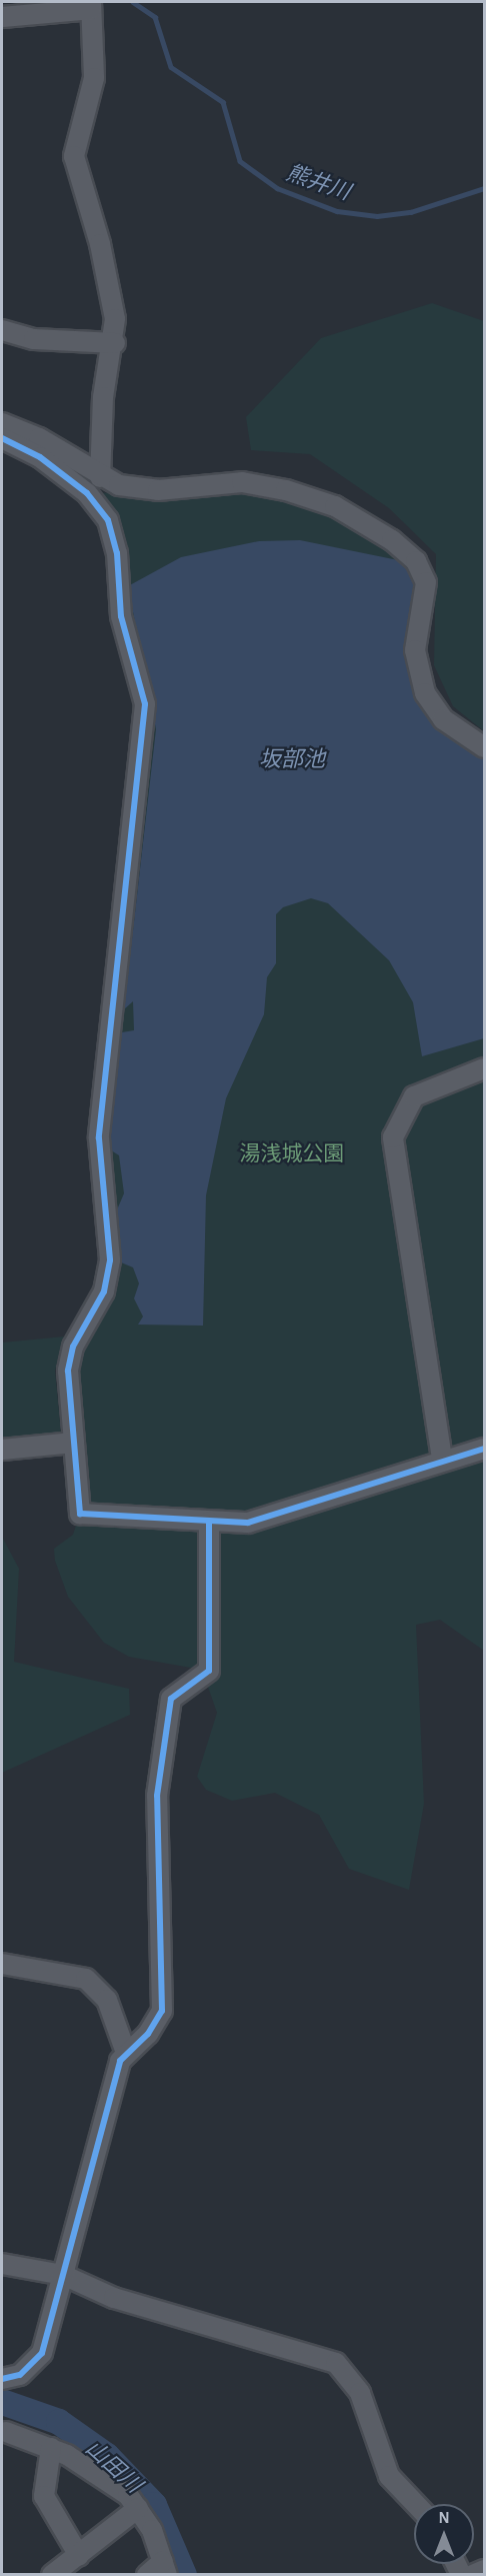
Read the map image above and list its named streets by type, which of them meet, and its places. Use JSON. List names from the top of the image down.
{
  "water": ["熊井川", "坂部池", "山田川"],
  "parks": ["湯浅城公園"],
  "north": "top"
}
